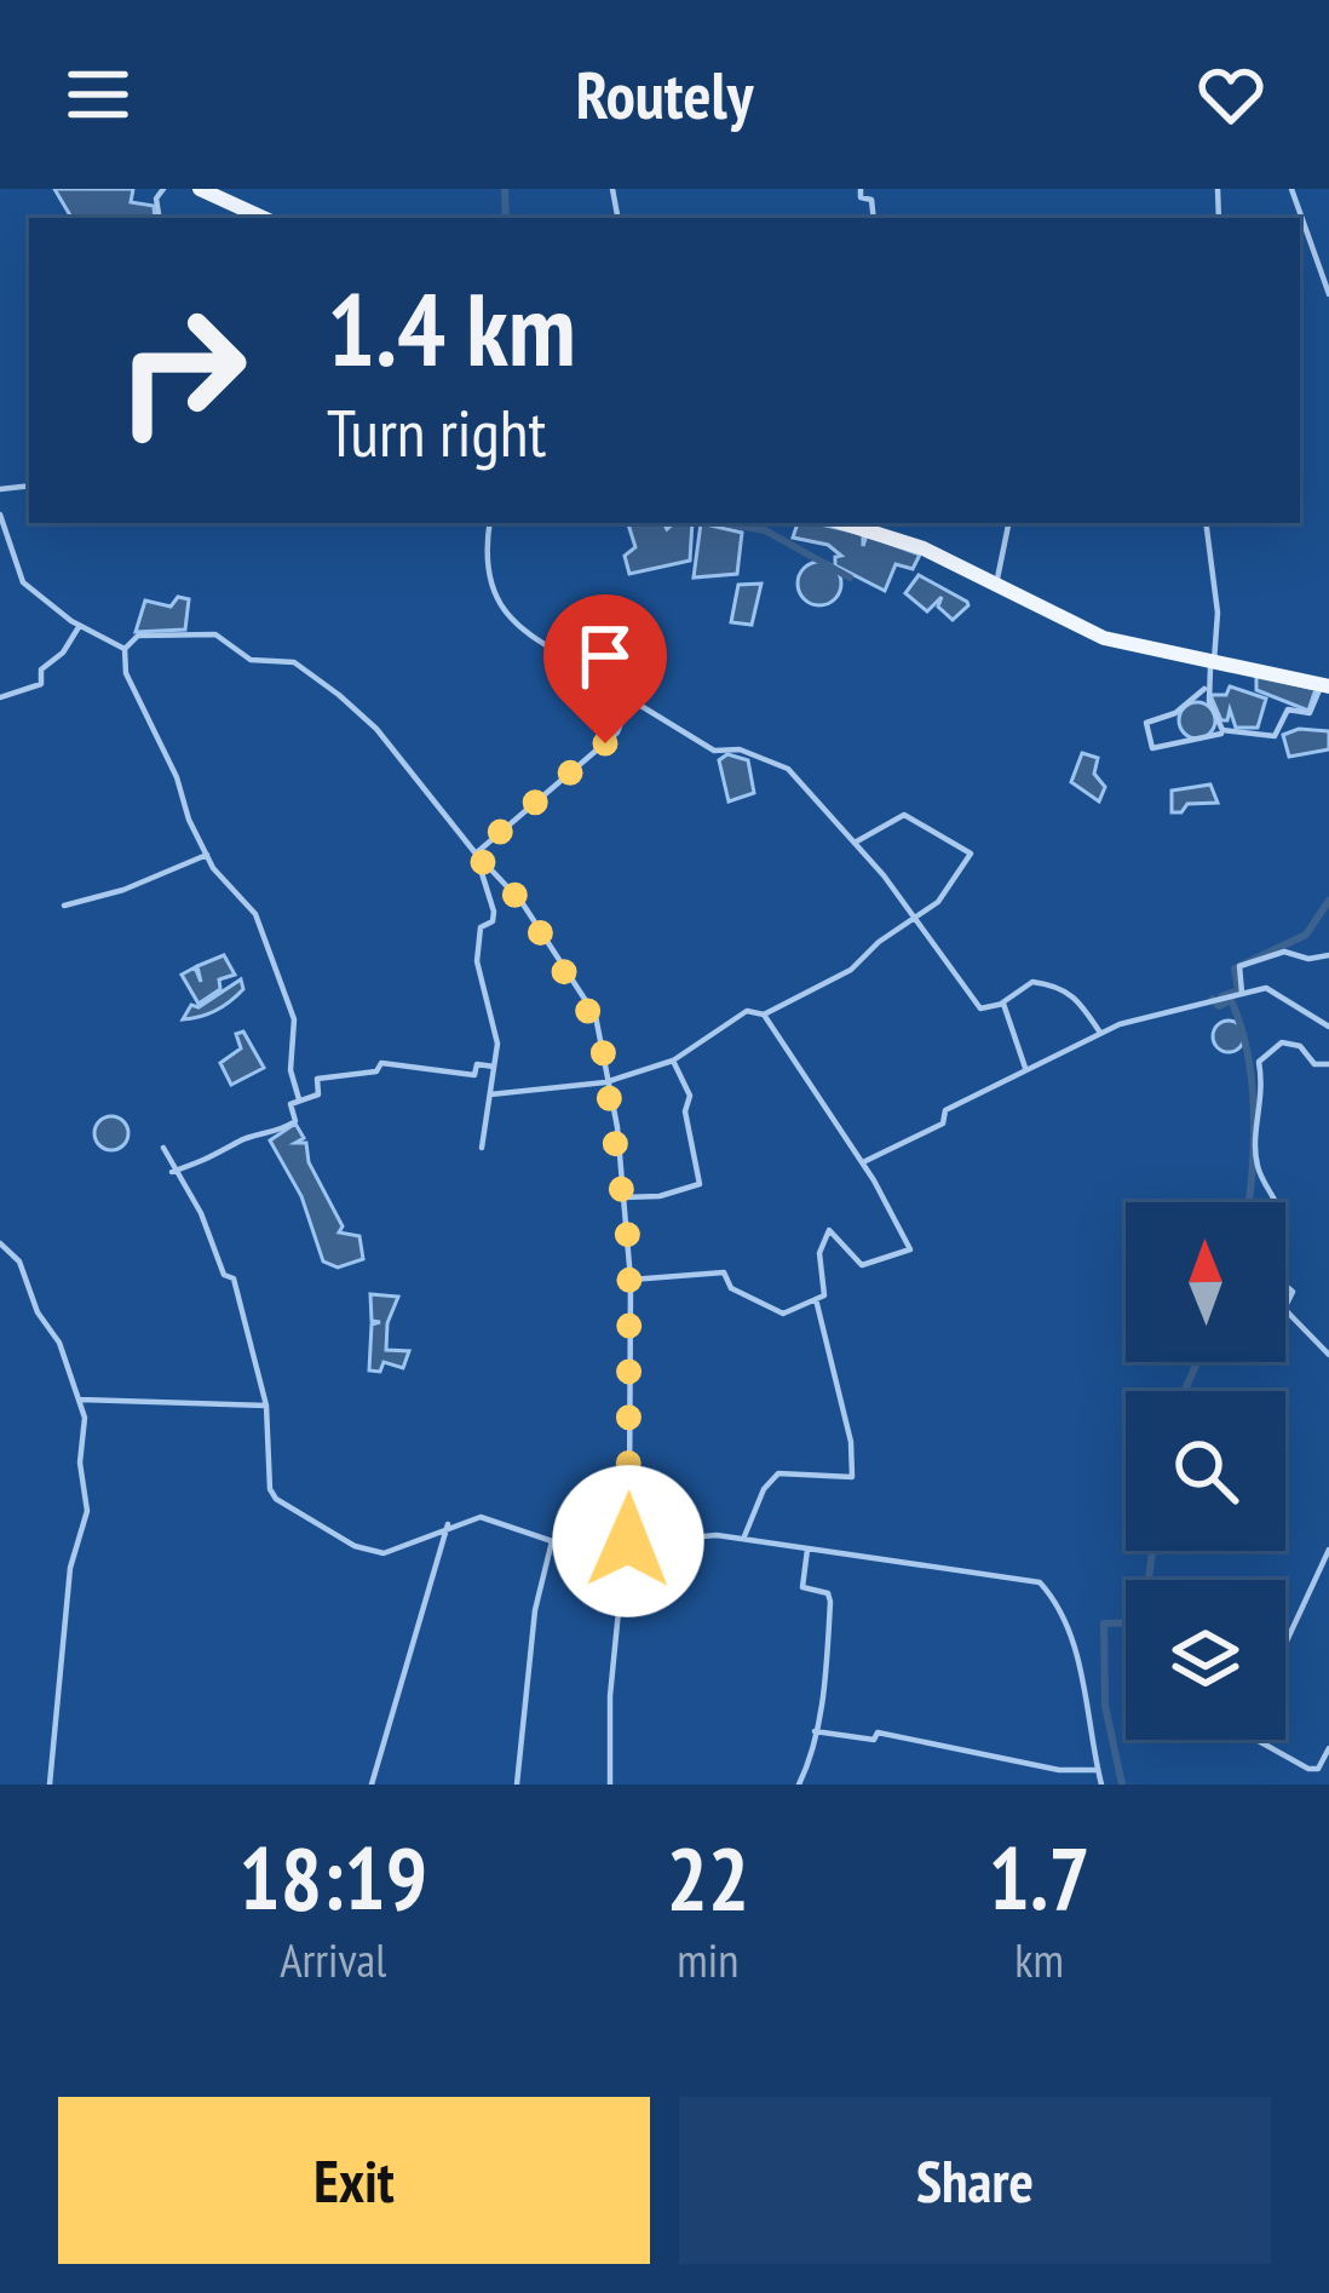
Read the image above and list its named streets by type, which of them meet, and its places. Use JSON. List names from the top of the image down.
{
  "north": "top",
  "page": {
    "header": "Routely",
    "turn": ["1.4 km", "Turn right"],
    "eta": [
      "18:19",
      "Arrival",
      "22",
      "min",
      "1.7",
      "km"
    ],
    "buttons": ["Exit", "Share"]
  }
}
